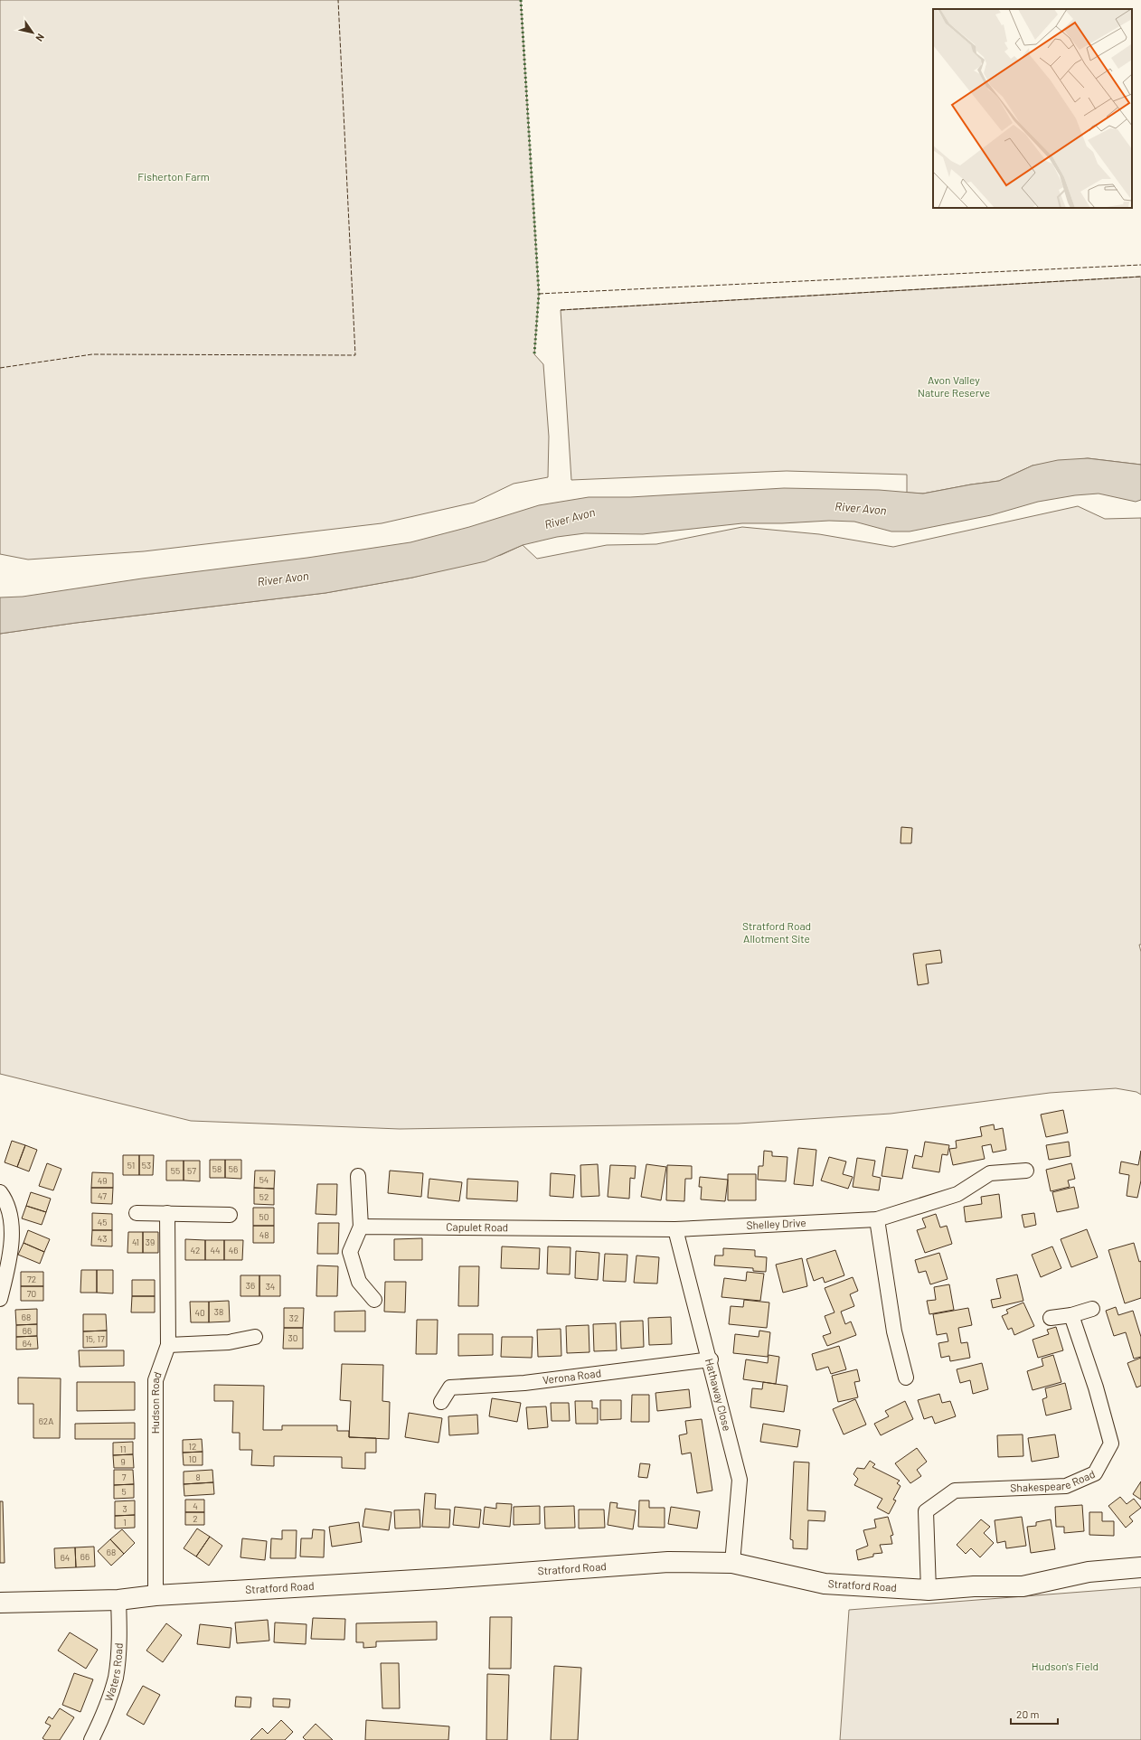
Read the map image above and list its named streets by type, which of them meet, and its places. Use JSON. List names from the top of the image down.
{
  "streets": {
    "street": [
      "Shelley Drive",
      "Capulet Road",
      "Verona Road",
      "Hathaway Close",
      "Hudson Road",
      "Shakespeare Road",
      "Stratford Road",
      "Waters Road"
    ]
  },
  "crossings": [
    ["Shelley Drive", "Capulet Road"],
    ["Shelley Drive", "Hathaway Close"],
    ["Capulet Road", "Hathaway Close"],
    ["Verona Road", "Hathaway Close"],
    ["Hathaway Close", "Stratford Road"],
    ["Hudson Road", "Stratford Road"],
    ["Shakespeare Road", "Stratford Road"],
    ["Stratford Road", "Waters Road"]
  ],
  "water": ["River Avon"],
  "parks": [
    "Fisherton Farm",
    "Avon Valley Nature Reserve",
    "Stratford Road Allotment Site",
    "Hudson's Field"
  ],
  "house_numbers": [
    "51",
    "53",
    "58",
    "56",
    "55",
    "57",
    "54",
    "49",
    "47",
    "52",
    "50",
    "45",
    "48",
    "43",
    "41",
    "39",
    "42",
    "44",
    "46",
    "72",
    "36",
    "34",
    "70",
    "38",
    "40",
    "68",
    "32",
    "66",
    "30",
    "15, 17",
    "64",
    "62A",
    "12",
    "11",
    "10",
    "9",
    "7",
    "8",
    "5",
    "4",
    "3",
    "2",
    "1",
    "68",
    "66",
    "64"
  ],
  "scale_bar": "20 m",
  "north": "bottom right"
}
